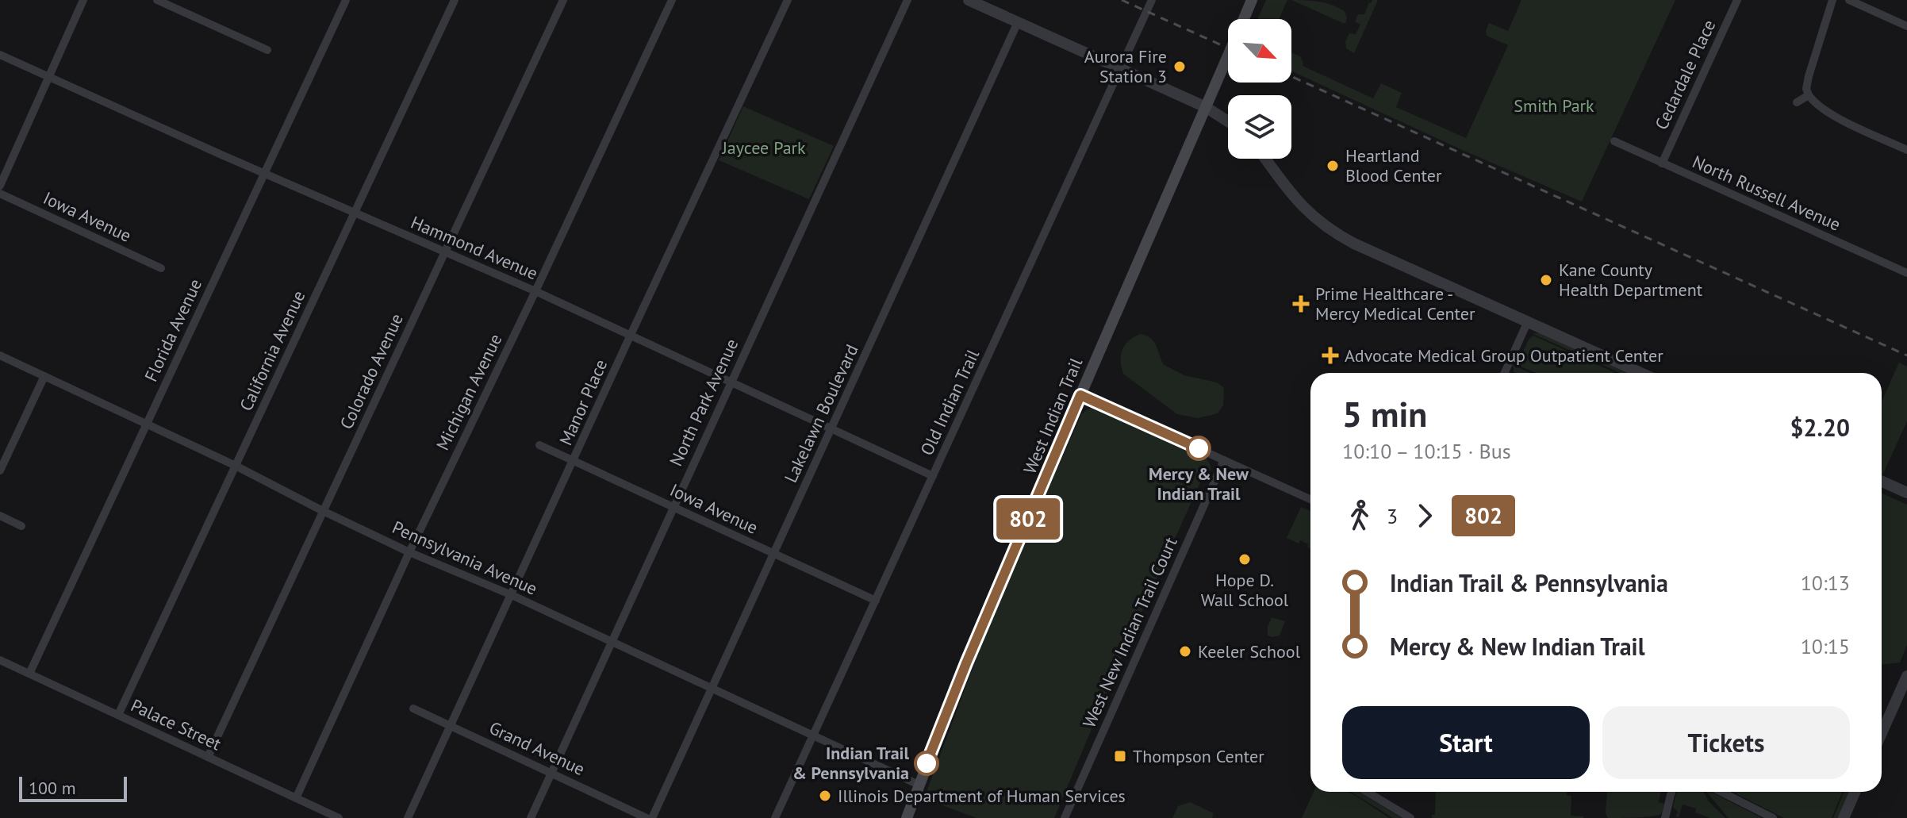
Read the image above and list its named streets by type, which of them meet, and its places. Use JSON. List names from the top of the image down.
{
  "streets": {
    "main road": ["West Indian Trail"],
    "street": [
      "Cedardale Place",
      "North Russell Avenue",
      "Iowa Avenue",
      "Hammond Avenue",
      "Florida Avenue",
      "California Avenue",
      "Colorado Avenue",
      "Michigan Avenue",
      "Manor Place",
      "North Park Avenue",
      "Old Indian Trail",
      "Lakelawn Boulevard",
      "Pennsylvania Avenue",
      "West New Indian Trail Court",
      "Palace Street",
      "Grand Avenue"
    ]
  },
  "crossings": [
    ["Cedardale Place", "North Russell Avenue"],
    ["Iowa Avenue", "Manor Place"],
    ["Iowa Avenue", "North Park Avenue"],
    ["Iowa Avenue", "Old Indian Trail"],
    ["Iowa Avenue", "Lakelawn Boulevard"],
    ["Hammond Avenue", "Florida Avenue"],
    ["Hammond Avenue", "California Avenue"],
    ["Hammond Avenue", "Colorado Avenue"],
    ["Hammond Avenue", "Michigan Avenue"],
    ["Hammond Avenue", "Manor Place"],
    ["Hammond Avenue", "North Park Avenue"],
    ["Hammond Avenue", "Old Indian Trail"],
    ["Hammond Avenue", "Lakelawn Boulevard"],
    ["Florida Avenue", "Pennsylvania Avenue"],
    ["Florida Avenue", "Palace Street"],
    ["California Avenue", "Pennsylvania Avenue"],
    ["California Avenue", "Palace Street"],
    ["Colorado Avenue", "Pennsylvania Avenue"],
    ["Colorado Avenue", "Palace Street"],
    ["Michigan Avenue", "Pennsylvania Avenue"],
    ["Michigan Avenue", "Palace Street"],
    ["Manor Place", "Pennsylvania Avenue"],
    ["Manor Place", "Grand Avenue"],
    ["North Park Avenue", "Pennsylvania Avenue"],
    ["North Park Avenue", "Grand Avenue"],
    ["Old Indian Trail", "Pennsylvania Avenue"],
    ["Lakelawn Boulevard", "Pennsylvania Avenue"],
    ["West Indian Trail", "Pennsylvania Avenue"]
  ],
  "parks": ["Smith Park", "Jaycee Park"],
  "places": {
    "other": [
      "Aurora Fire Station 3",
      "Heartland Blood Center",
      "Kane County Health Department",
      "Mercy & New Indian Trail",
      "Hope D. Wall School",
      "Keeler School",
      "Indian Trail & Pennsylvania",
      "Illinois Department of Human Services"
    ],
    "health": ["Prime Healthcare - Mercy Medical Center", "Advocate Medical Group Outpatient Center"],
    "transit": ["Thompson Center"]
  },
  "lines": ["bus line 802"],
  "scale_bar": "100 m",
  "north": "bottom right",
  "page": {
    "on_map": "802",
    "heading": ["5 min", "10:10 – 10:15 · Bus", "$2.20"],
    "legs": ["3", "802"],
    "list": [
      {
        "name": "Indian Trail & Pennsylvania",
        "value": "10:13"
      },
      {
        "name": "Mercy & New Indian Trail",
        "value": "10:15"
      }
    ],
    "buttons": ["Start", "Tickets"],
    "scale": "100 m"
  }
}
